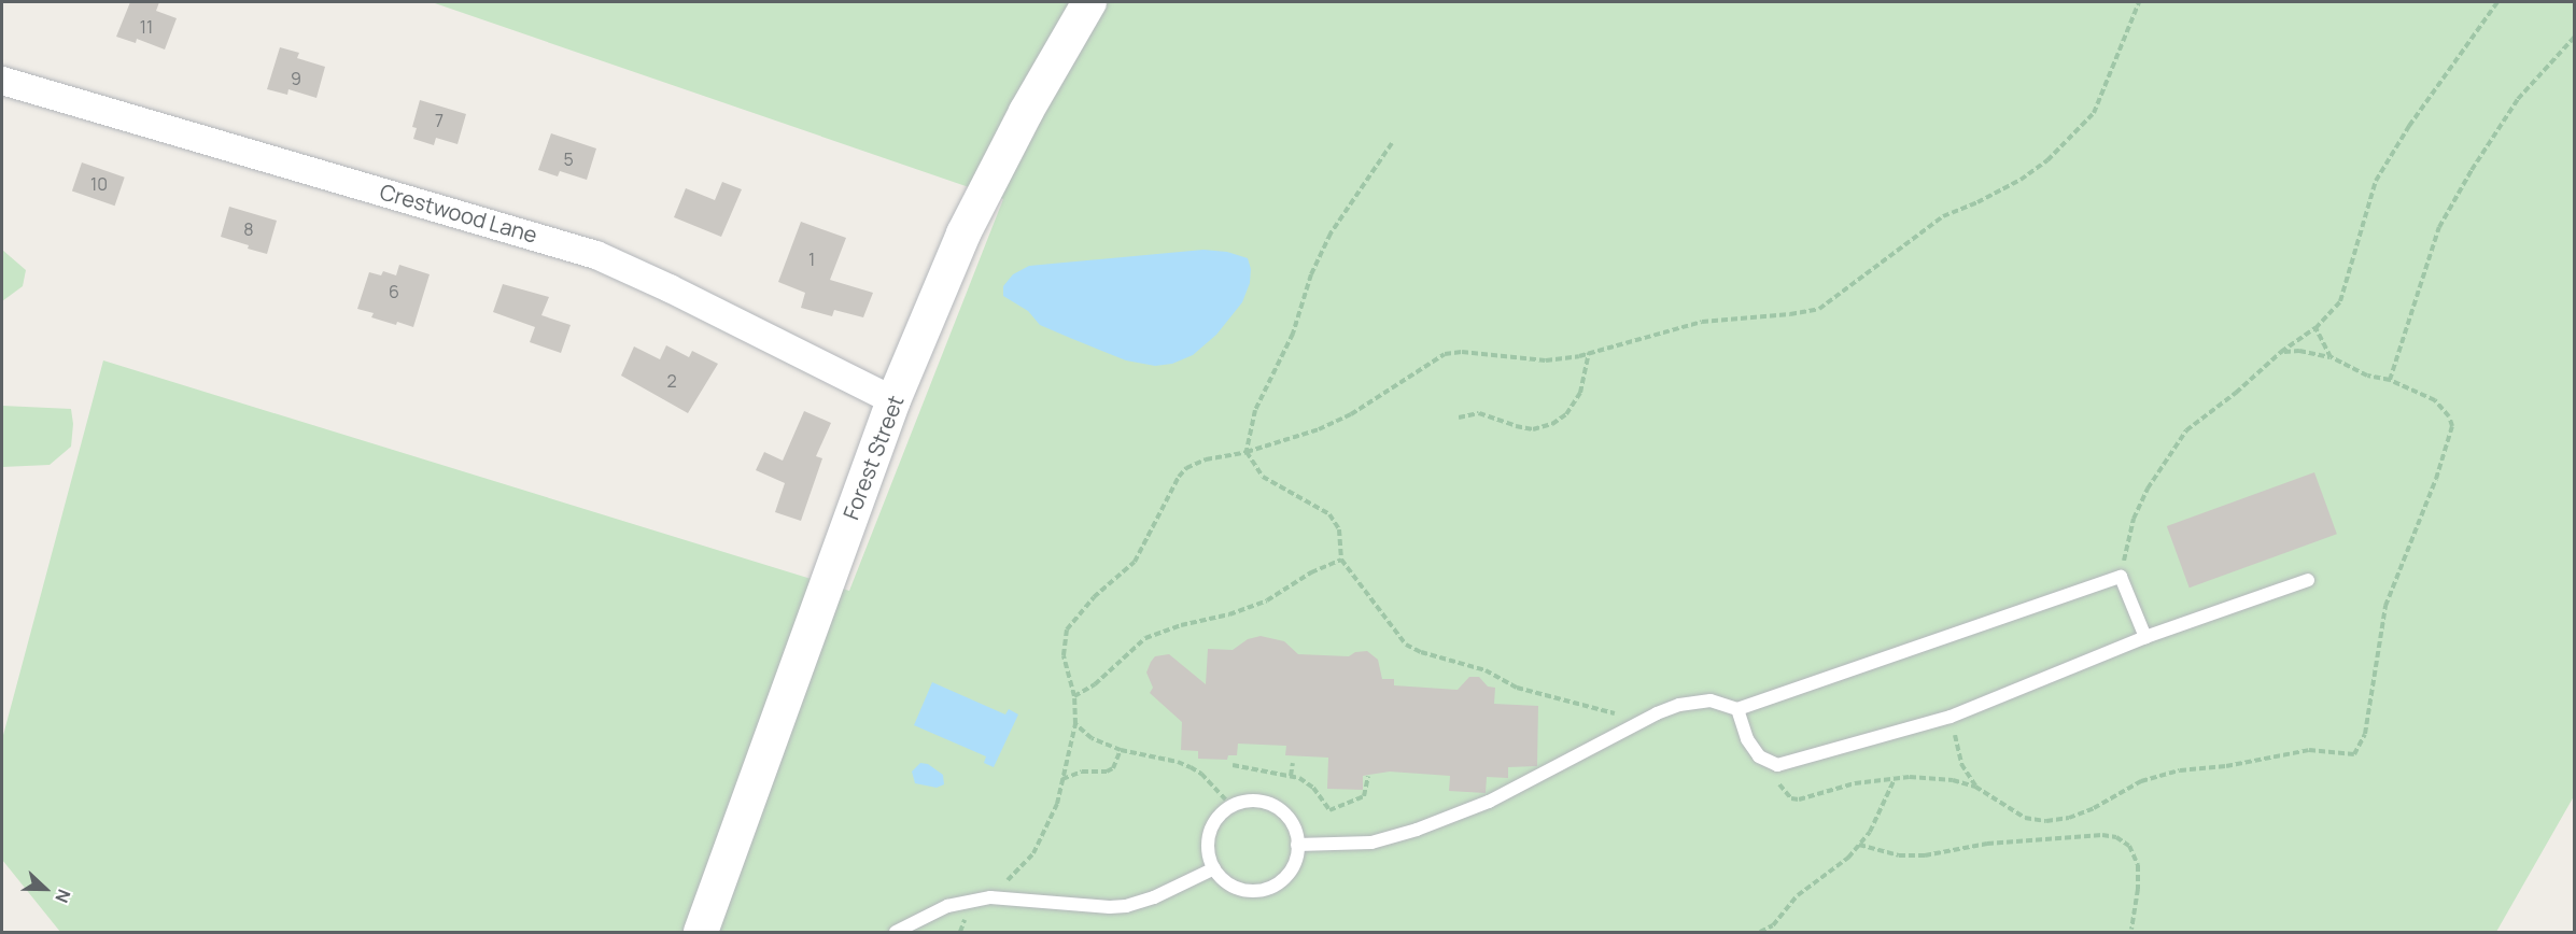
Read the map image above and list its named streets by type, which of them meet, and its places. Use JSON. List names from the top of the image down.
{
  "streets": {
    "street": ["Crestwood Lane", "Forest Street"]
  },
  "crossings": [
    ["Crestwood Lane", "Forest Street"]
  ],
  "house_numbers": [
    "11",
    "9",
    "7",
    "5",
    "10",
    "8",
    "1",
    "6",
    "2"
  ],
  "north": "right"
}
